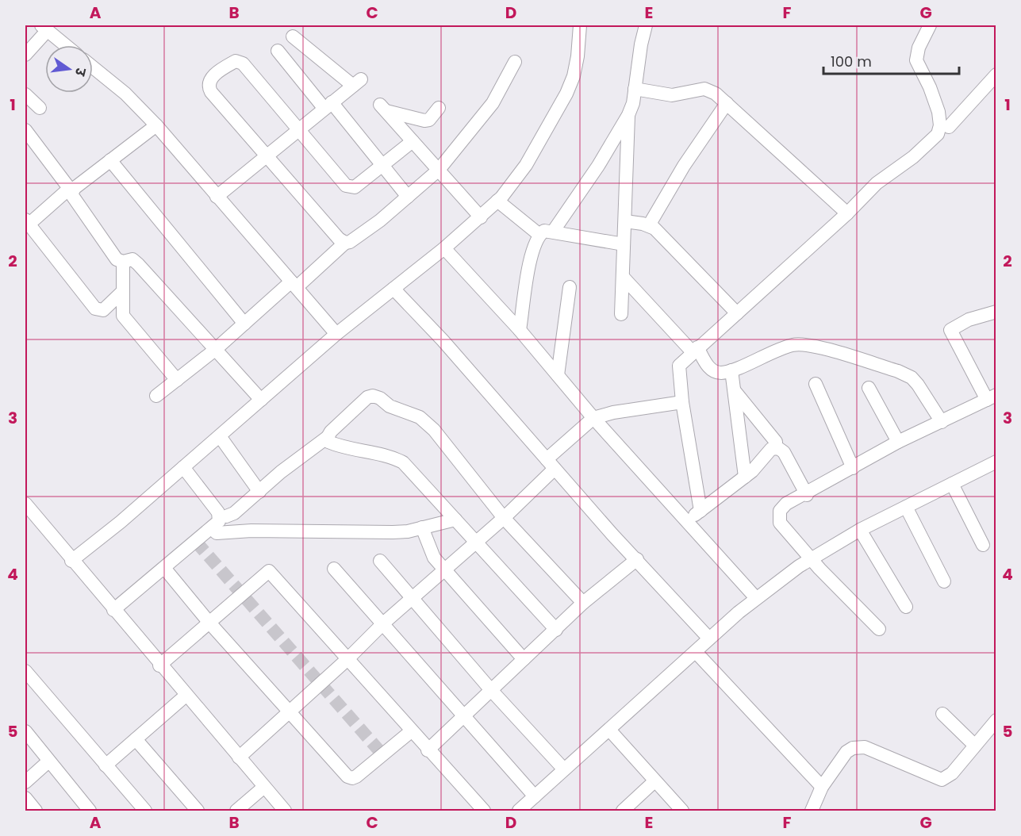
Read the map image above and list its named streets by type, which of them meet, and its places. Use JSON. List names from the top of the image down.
{
  "scale_bar": "100 m",
  "north": "right",
  "grid": {
    "columns": [
      "A",
      "B",
      "C",
      "D",
      "E",
      "F",
      "G"
    ],
    "rows": [
      "1",
      "2",
      "3",
      "4",
      "5"
    ]
  }
}
